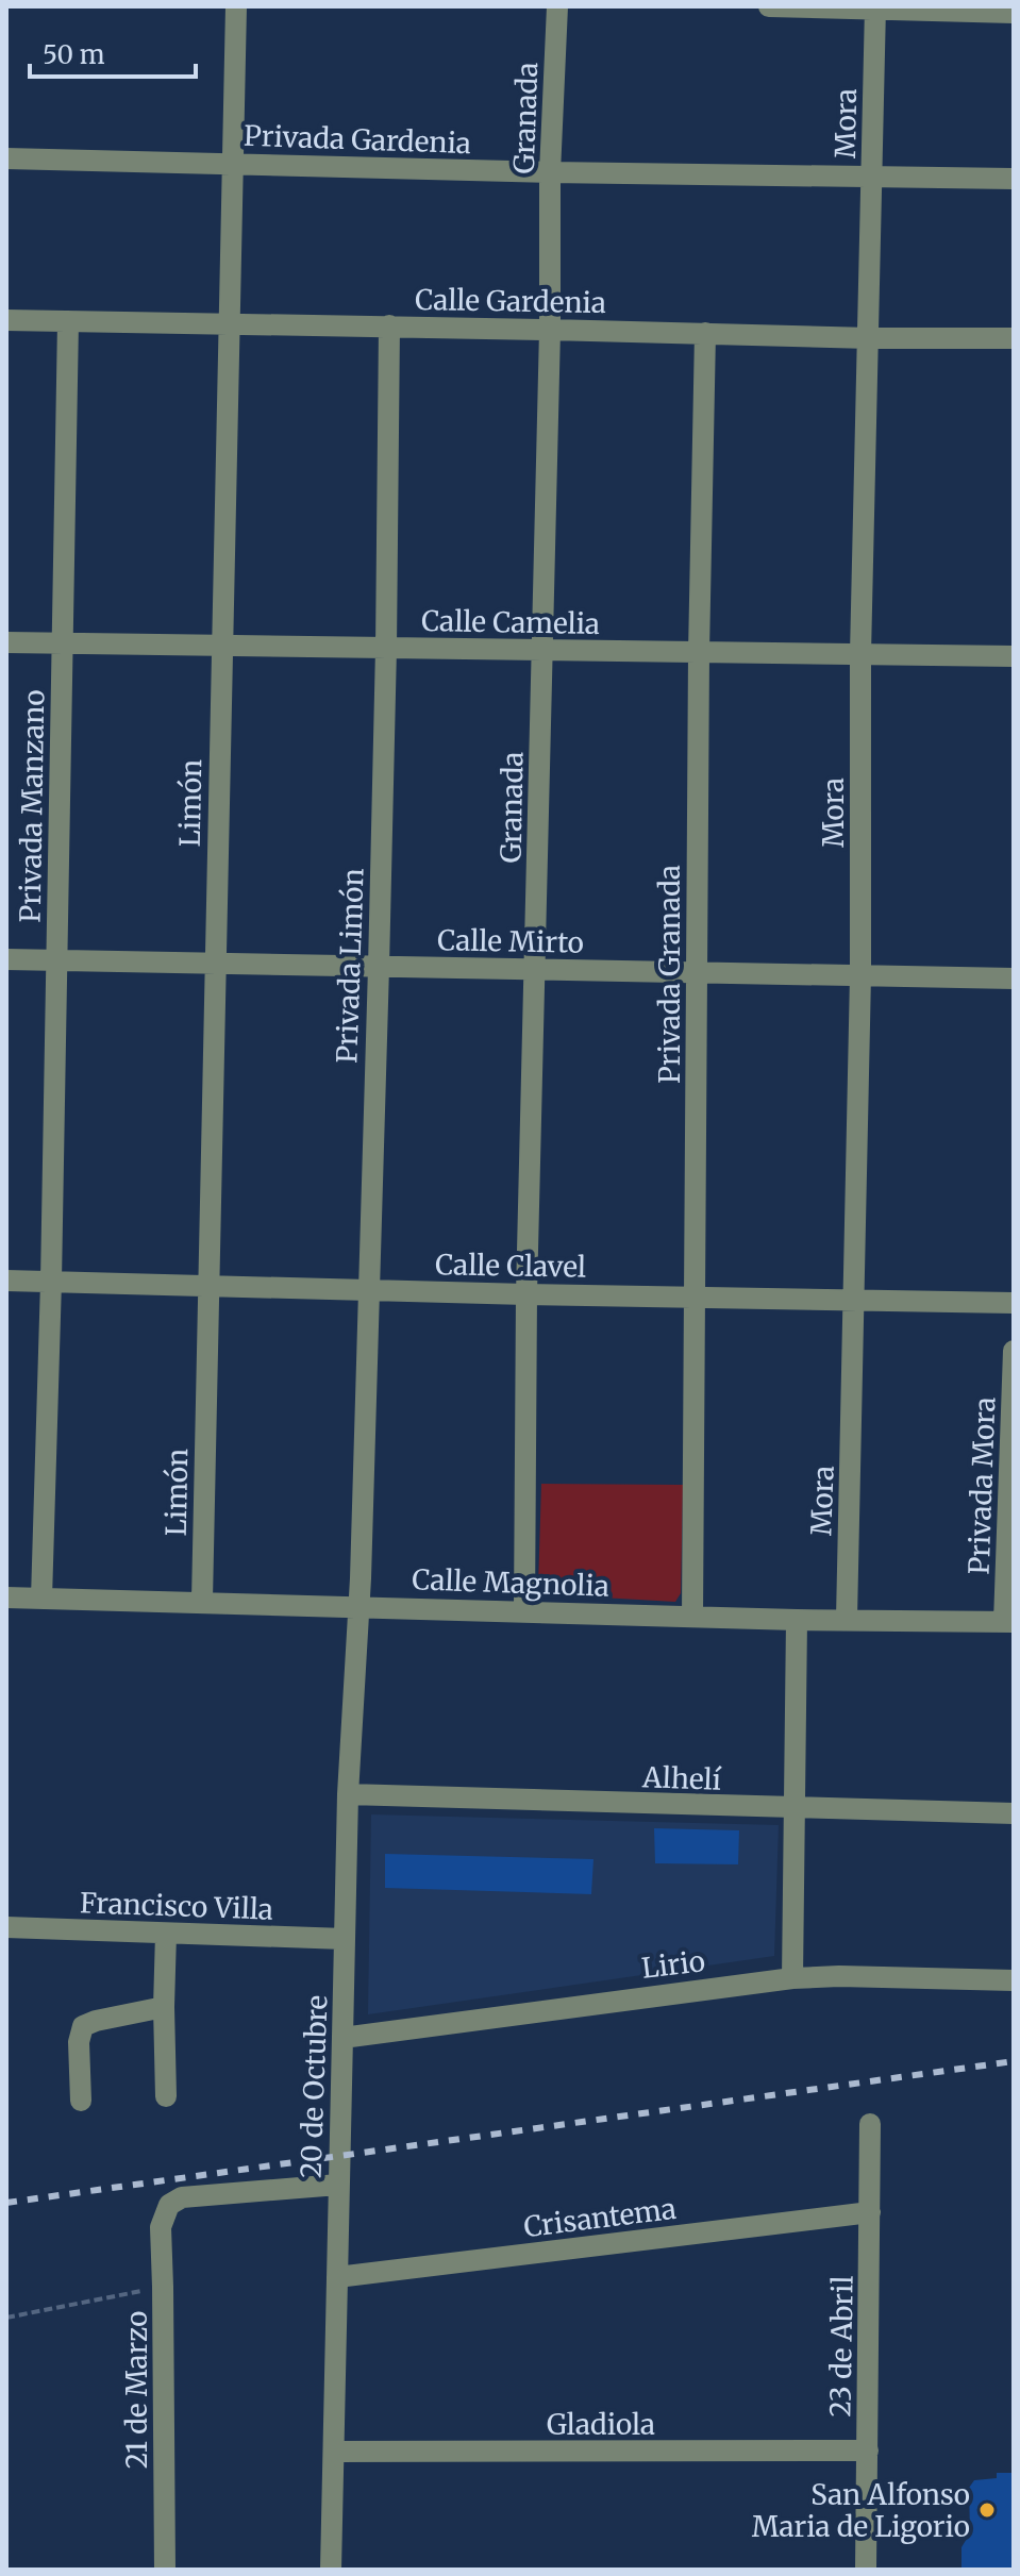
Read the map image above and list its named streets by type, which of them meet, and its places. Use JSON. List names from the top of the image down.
{
  "streets": {
    "street": [
      "Granada",
      "Mora",
      "Privada Gardenia",
      "Calle Gardenia",
      "Calle Camelia",
      "Limón",
      "Privada Manzano",
      "Calle Mirto",
      "Privada Limón",
      "Privada Granada",
      "Calle Clavel",
      "Privada Mora",
      "Calle Magnolia",
      "Alhelí",
      "Francisco Villa",
      "Lirio",
      "20 de Octubre",
      "Crisantema",
      "23 de Abril",
      "21 de Marzo",
      "Gladiola"
    ]
  },
  "crossings": [
    ["Granada", "Privada Gardenia"],
    ["Granada", "Calle Gardenia"],
    ["Granada", "Calle Camelia"],
    ["Granada", "Calle Mirto"],
    ["Granada", "Calle Clavel"],
    ["Granada", "Calle Magnolia"],
    ["Mora", "Privada Gardenia"],
    ["Mora", "Calle Gardenia"],
    ["Mora", "Calle Camelia"],
    ["Mora", "Calle Mirto"],
    ["Mora", "Calle Clavel"],
    ["Mora", "Calle Magnolia"],
    ["Privada Gardenia", "Limón"],
    ["Calle Gardenia", "Limón"],
    ["Calle Gardenia", "Privada Manzano"],
    ["Calle Gardenia", "Privada Limón"],
    ["Calle Gardenia", "Privada Granada"],
    ["Calle Camelia", "Limón"],
    ["Calle Camelia", "Privada Manzano"],
    ["Calle Camelia", "Privada Limón"],
    ["Calle Camelia", "Privada Granada"],
    ["Limón", "Calle Mirto"],
    ["Limón", "Calle Clavel"],
    ["Limón", "Calle Magnolia"],
    ["Privada Manzano", "Calle Mirto"],
    ["Privada Manzano", "Calle Clavel"],
    ["Privada Manzano", "Calle Magnolia"],
    ["Calle Mirto", "Privada Limón"],
    ["Calle Mirto", "Privada Granada"],
    ["Privada Limón", "Calle Clavel"],
    ["Privada Limón", "Calle Magnolia"],
    ["Privada Limón", "20 de Octubre"],
    ["Privada Granada", "Calle Clavel"],
    ["Privada Granada", "Calle Magnolia"],
    ["Privada Mora", "Calle Magnolia"],
    ["Calle Magnolia", "20 de Octubre"],
    ["Alhelí", "20 de Octubre"],
    ["Francisco Villa", "20 de Octubre"],
    ["Lirio", "20 de Octubre"],
    ["20 de Octubre", "Crisantema"],
    ["20 de Octubre", "21 de Marzo"],
    ["20 de Octubre", "Gladiola"],
    ["Crisantema", "23 de Abril"],
    ["23 de Abril", "Gladiola"]
  ],
  "places": ["San Alfonso Maria de Ligorio"],
  "scale_bar": "50 m"
}
